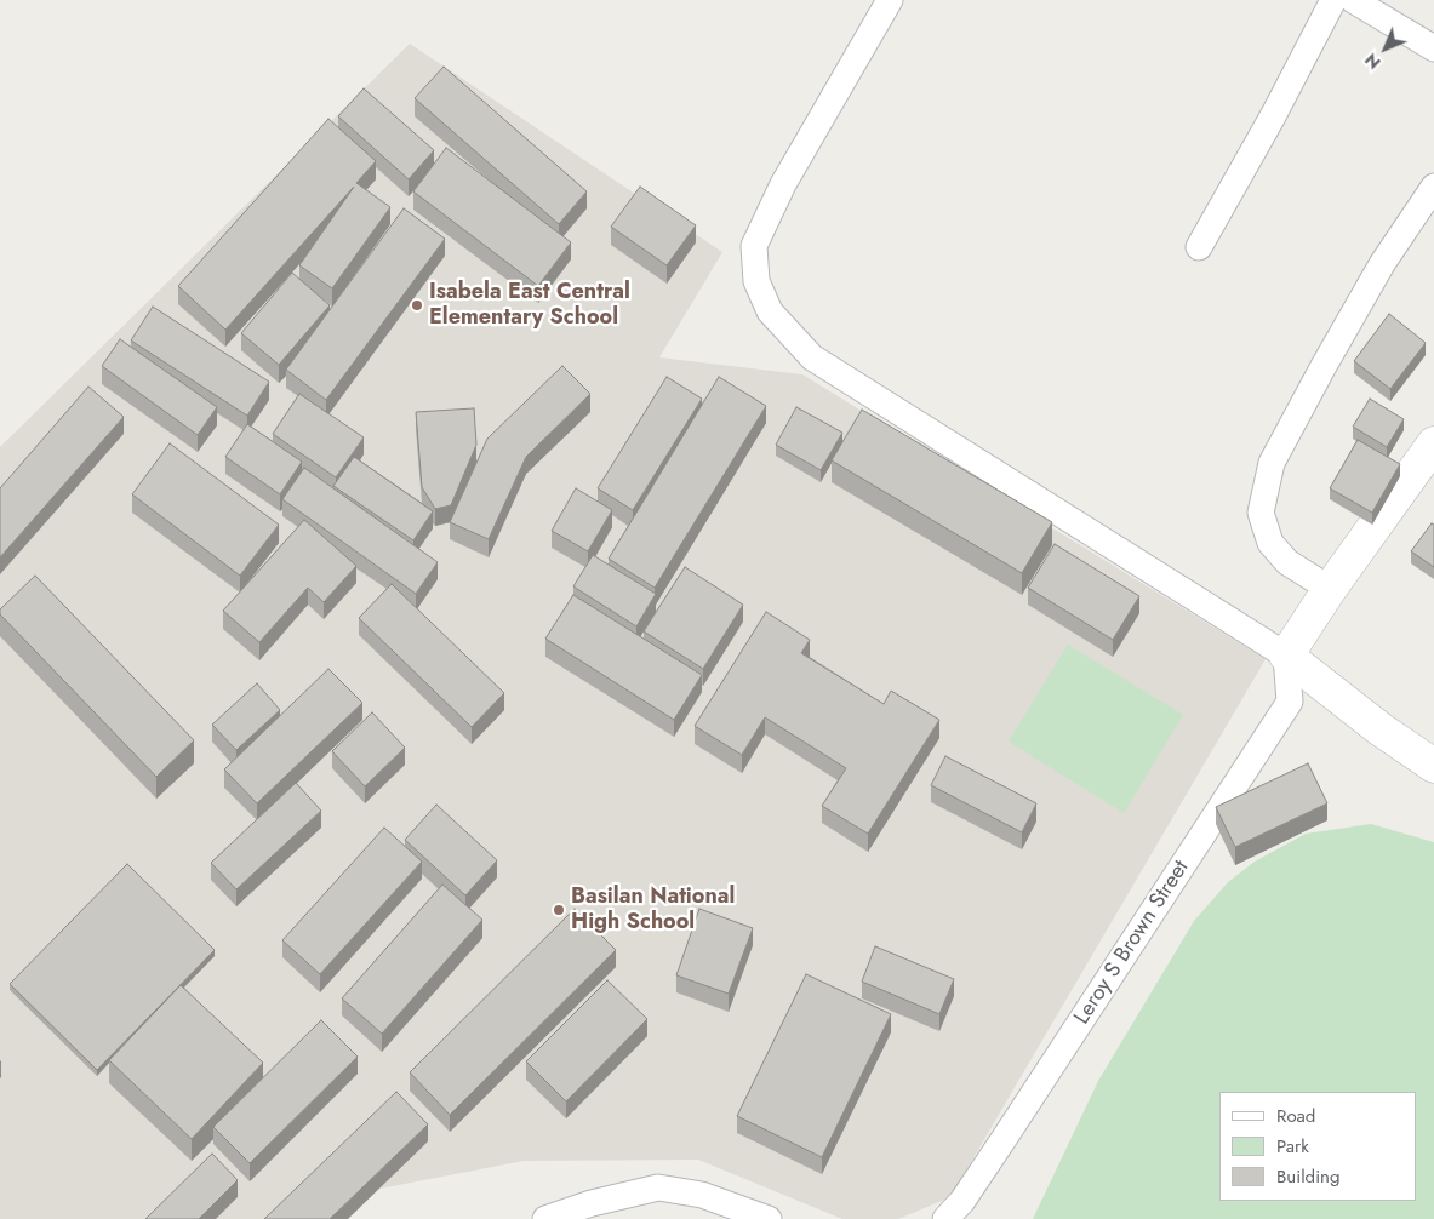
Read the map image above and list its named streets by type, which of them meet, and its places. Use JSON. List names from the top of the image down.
{
  "streets": {
    "street": ["Leroy S Brown Street"]
  },
  "places": ["Isabela East Central Elementary School", "Basilan National High School"],
  "legend": ["Road", "Park", "Building"],
  "north": "bottom left"
}
